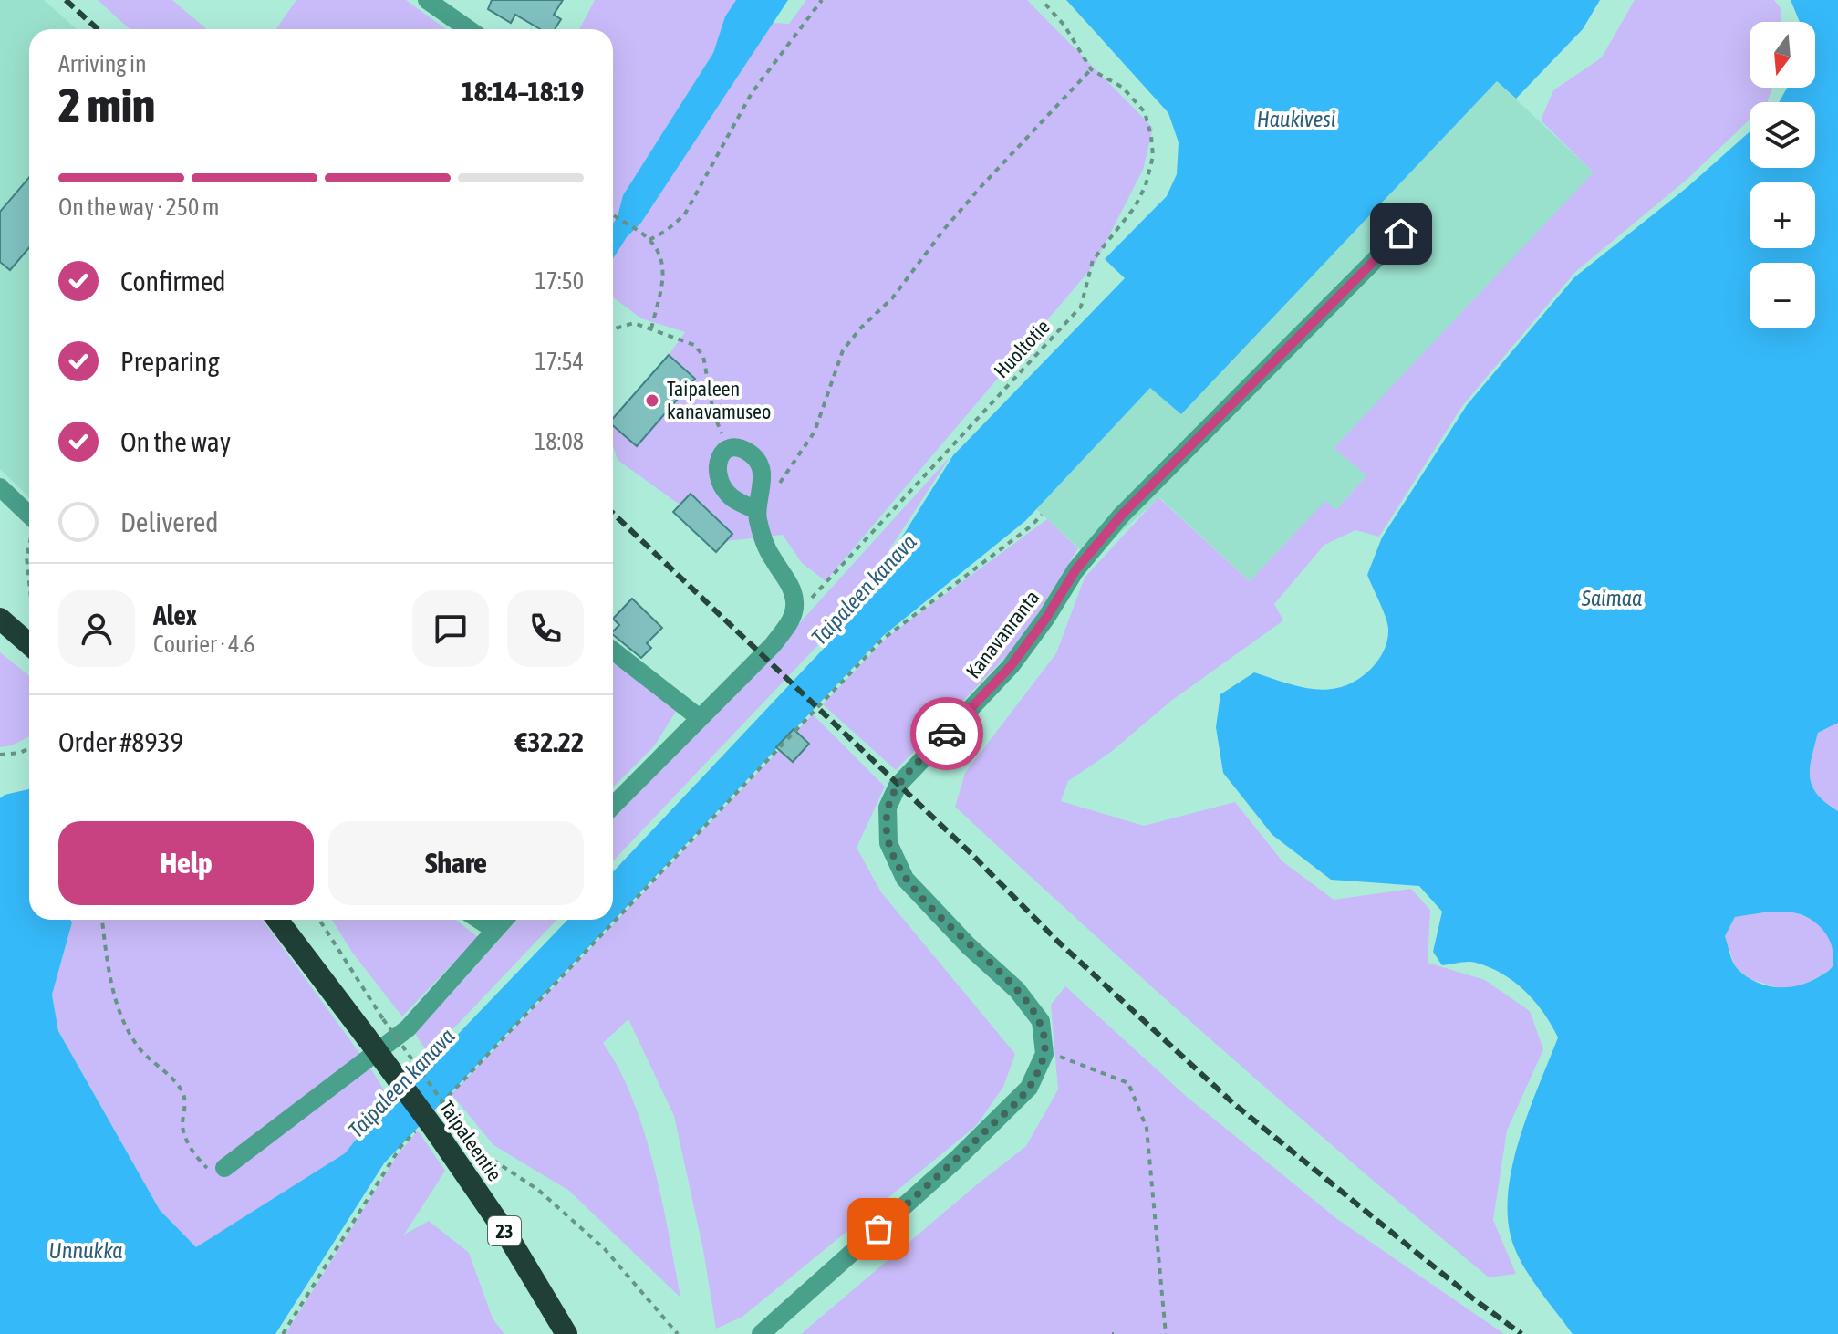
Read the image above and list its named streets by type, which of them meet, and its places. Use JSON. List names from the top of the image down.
{
  "streets": {
    "highway": ["Taipaleentie", "23"],
    "street": ["Kanavanranta"],
    "path": ["Huoltotie"]
  },
  "water": [
    "Haukivesi",
    "Taipaleen kanava",
    "Saimaa",
    "Unnukka"
  ],
  "places": ["Taipaleen kanavamuseo"],
  "north": "bottom",
  "page": {
    "map_buttons": ["+", "−"],
    "heading": ["2 min", "Arriving in", "18:14–18:19"],
    "panel": [
      "Alex",
      "Courier · 4.6",
      "Order #8939",
      "€32.22"
    ],
    "bar": "On the way · 250 m",
    "list": [
      ["Confirmed", "17:50"],
      ["Preparing", "17:54"],
      ["On the way", "18:08"],
      "Delivered"
    ],
    "buttons": ["Help", "Share"]
  }
}
